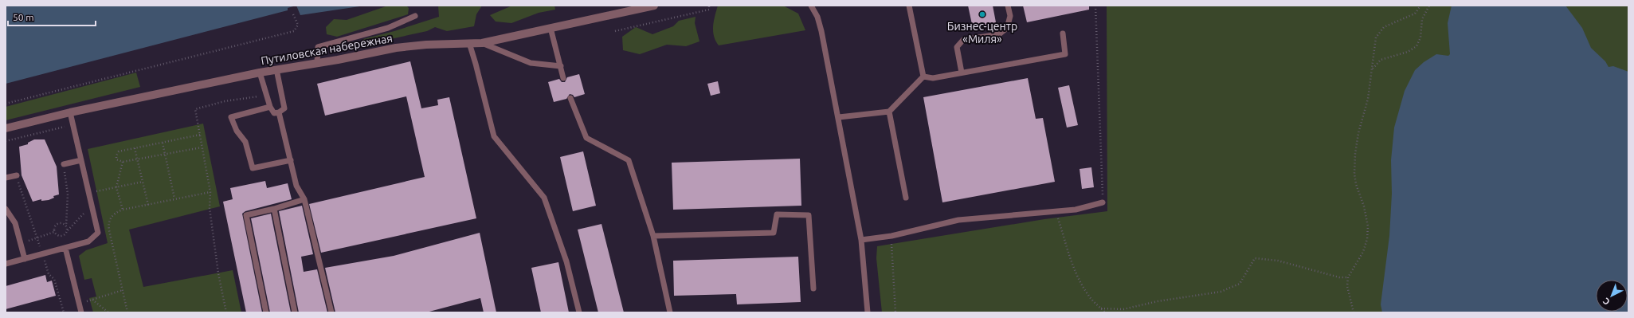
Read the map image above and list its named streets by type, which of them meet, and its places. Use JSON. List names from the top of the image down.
{
  "streets": {
    "street": ["Путиловская набережная"]
  },
  "places": ["Бизнес-центр «Миля»"],
  "scale_bar": "50 m",
  "north": "bottom left"
}
